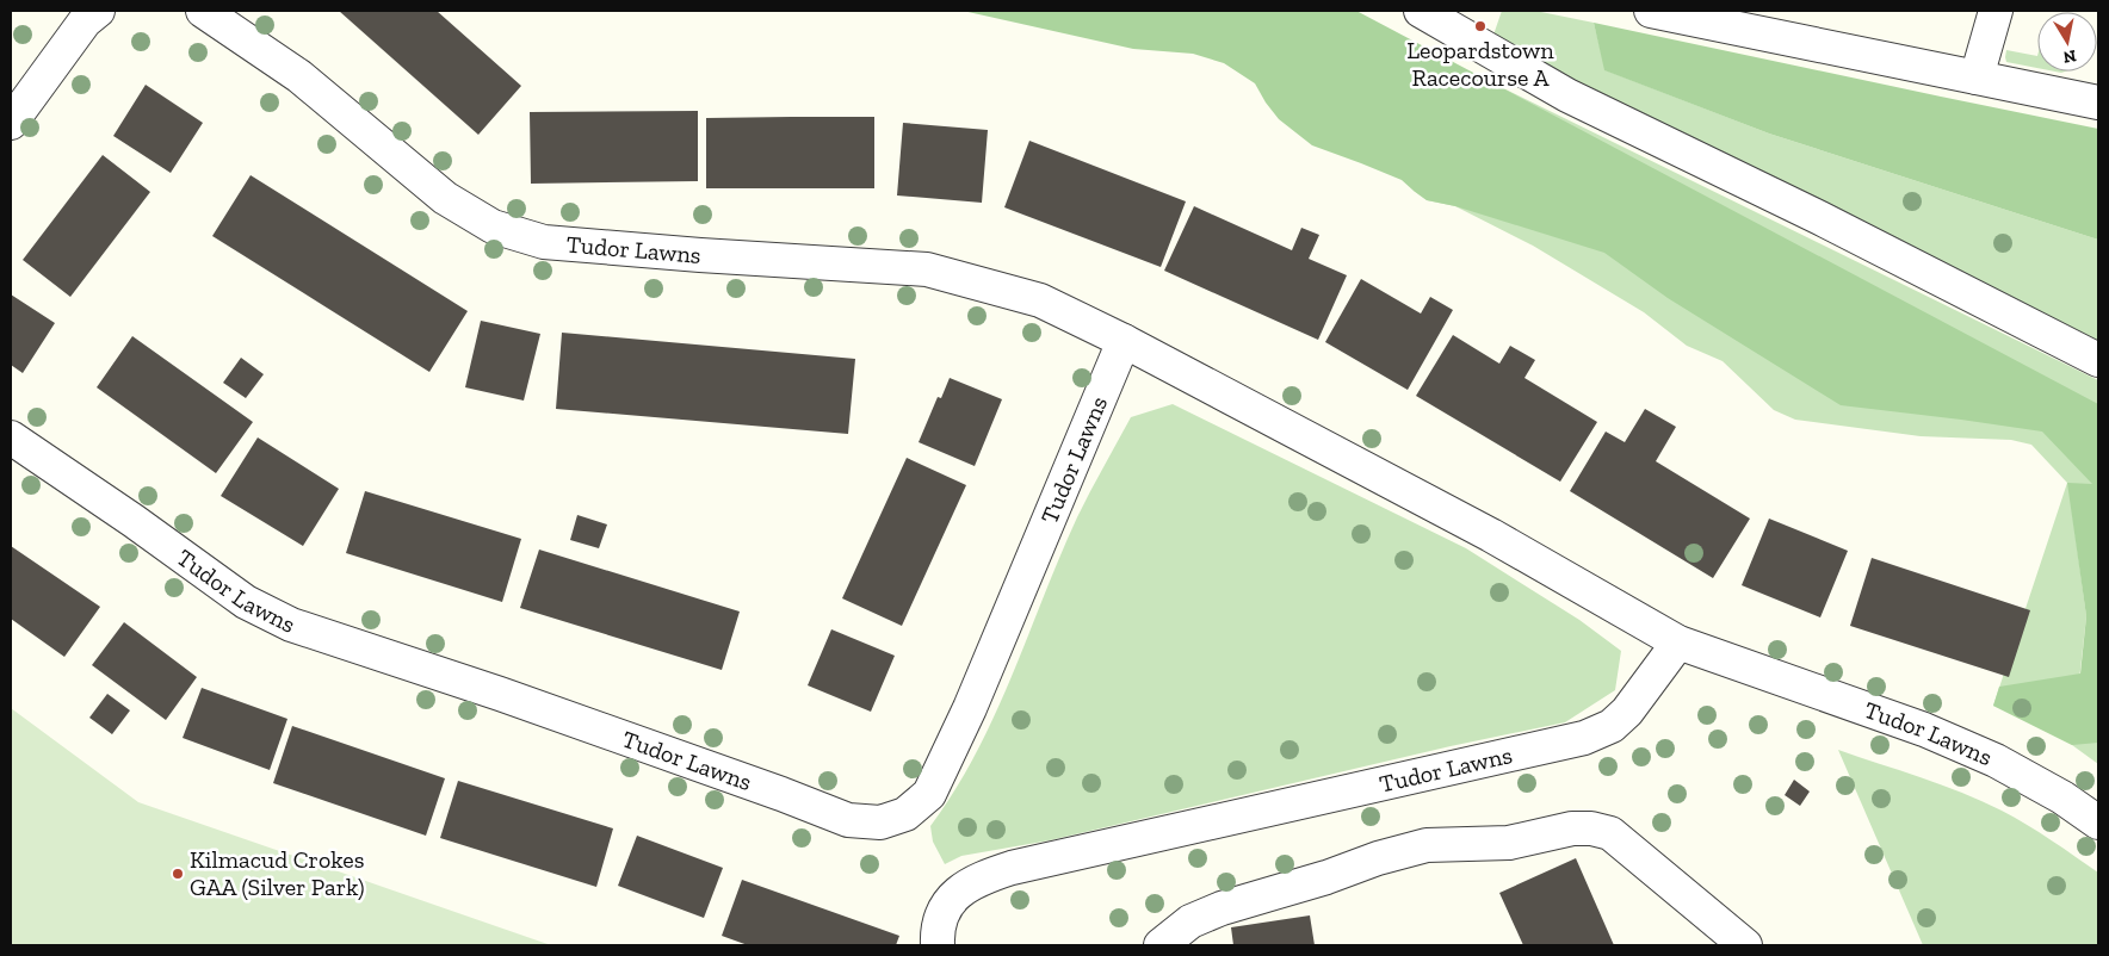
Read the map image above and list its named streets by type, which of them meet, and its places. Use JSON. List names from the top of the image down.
{
  "streets": {
    "street": ["Tudor Lawns"]
  },
  "places": ["Leopardstown Racecourse A", "Kilmacud Crokes GAA (Silver Park)"],
  "north": "bottom"
}
